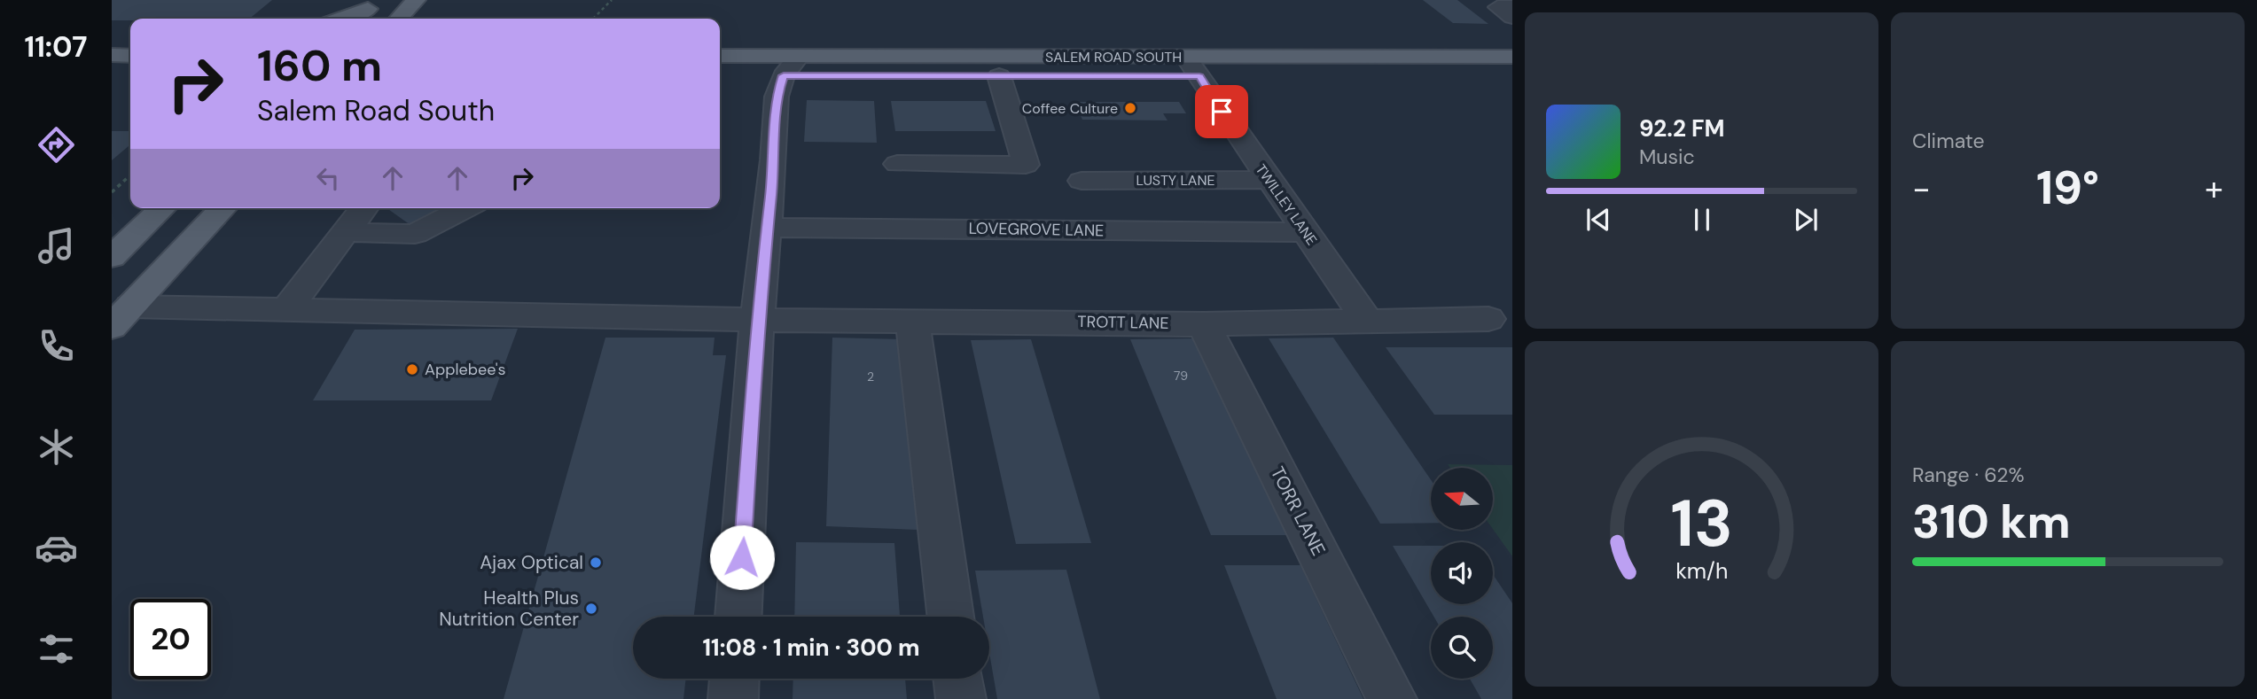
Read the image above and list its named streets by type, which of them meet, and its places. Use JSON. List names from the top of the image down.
{
  "streets": {
    "main road": ["SALEM ROAD SOUTH"],
    "street": [
      "LUSTY LANE",
      "TWILLEY LANE",
      "LOVEGROVE LANE",
      "TROTT LANE",
      "TORR LANE"
    ]
  },
  "crossings": [
    ["SALEM ROAD SOUTH", "TWILLEY LANE"],
    ["LUSTY LANE", "TWILLEY LANE"],
    ["TWILLEY LANE", "LOVEGROVE LANE"],
    ["TWILLEY LANE", "TROTT LANE"],
    ["TROTT LANE", "TORR LANE"]
  ],
  "places": [
    "Coffee Culture",
    "Applebee's",
    "Ajax Optical",
    "Health Plus Nutrition Center"
  ],
  "house_numbers": ["79", "2"],
  "north": "left",
  "page": {
    "tabs": "11:07",
    "tile": [
      "Climate",
      ["Range · 62%", "310 km"]
    ],
    "turn": ["160 m", "Salem Road South"],
    "song": ["92.2 FM", "Music"],
    "heat": ["−", "19°", "+"],
    "limit": "20",
    "trip": "11:08 · 1 min · 300 m",
    "gauge": ["13", "km/h"]
  }
}
